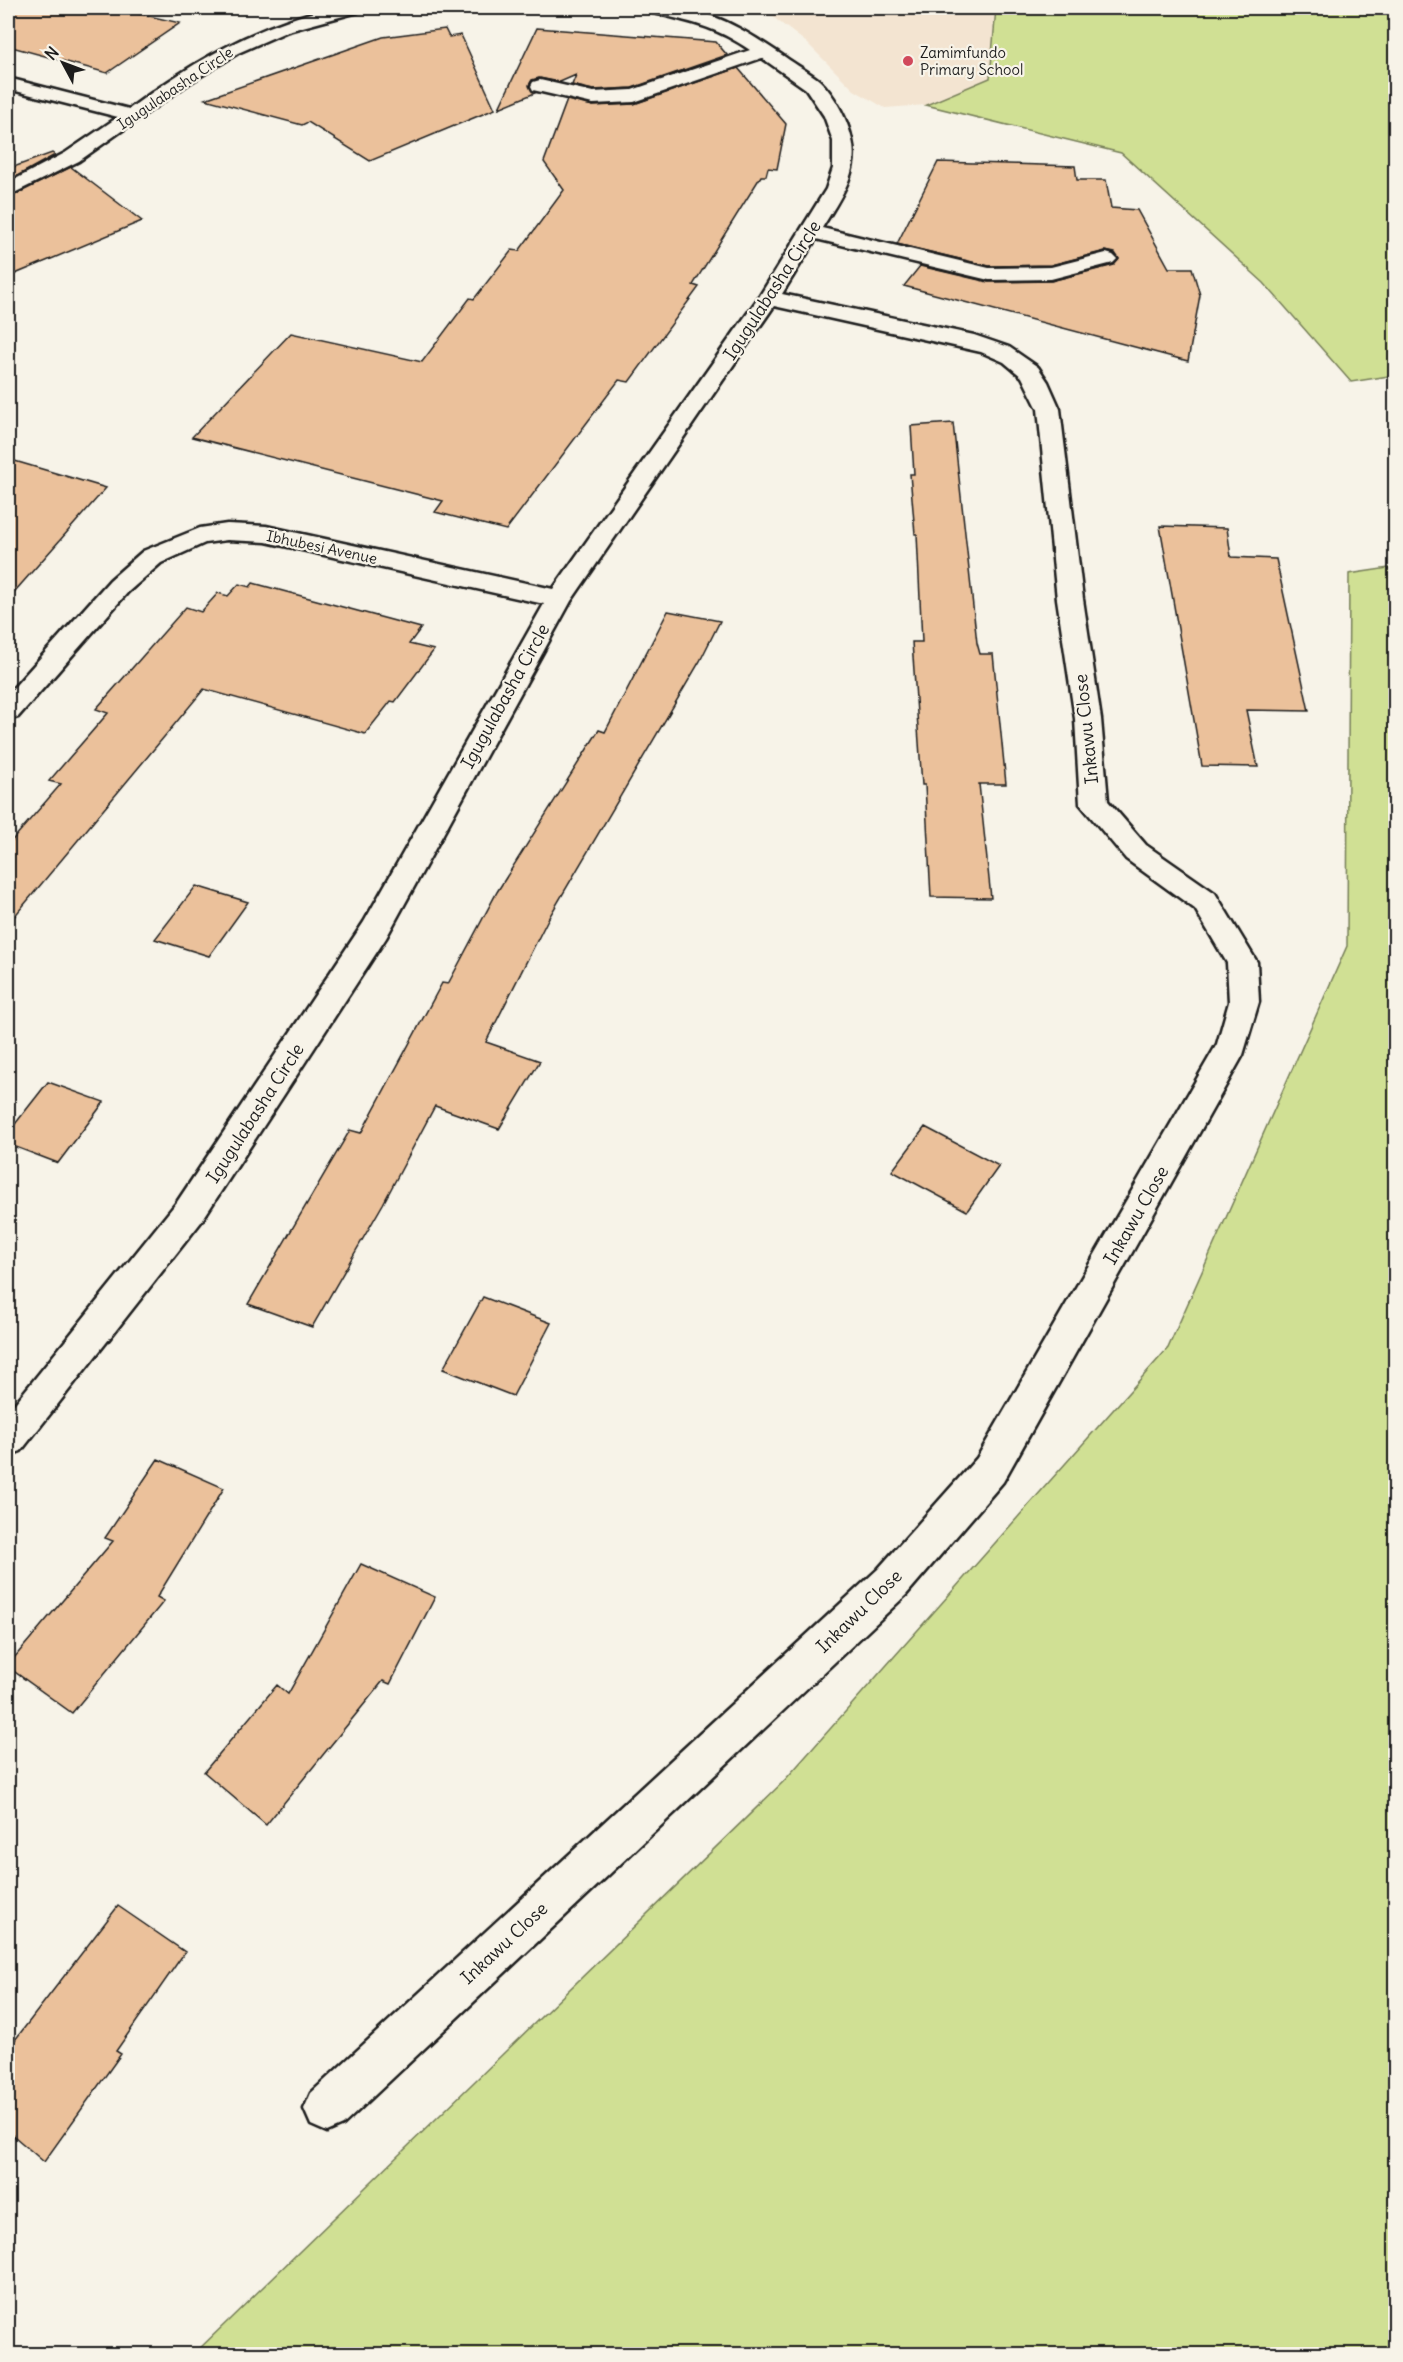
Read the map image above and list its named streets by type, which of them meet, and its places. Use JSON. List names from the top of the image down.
{
  "streets": {
    "street": ["Igugulabasha Circle", "Ibhubesi Avenue", "Inkawu Close"]
  },
  "crossings": [
    ["Igugulabasha Circle", "Ibhubesi Avenue"],
    ["Igugulabasha Circle", "Inkawu Close"]
  ],
  "places": ["Zamimfundo Primary School"],
  "north": "top left"
}
